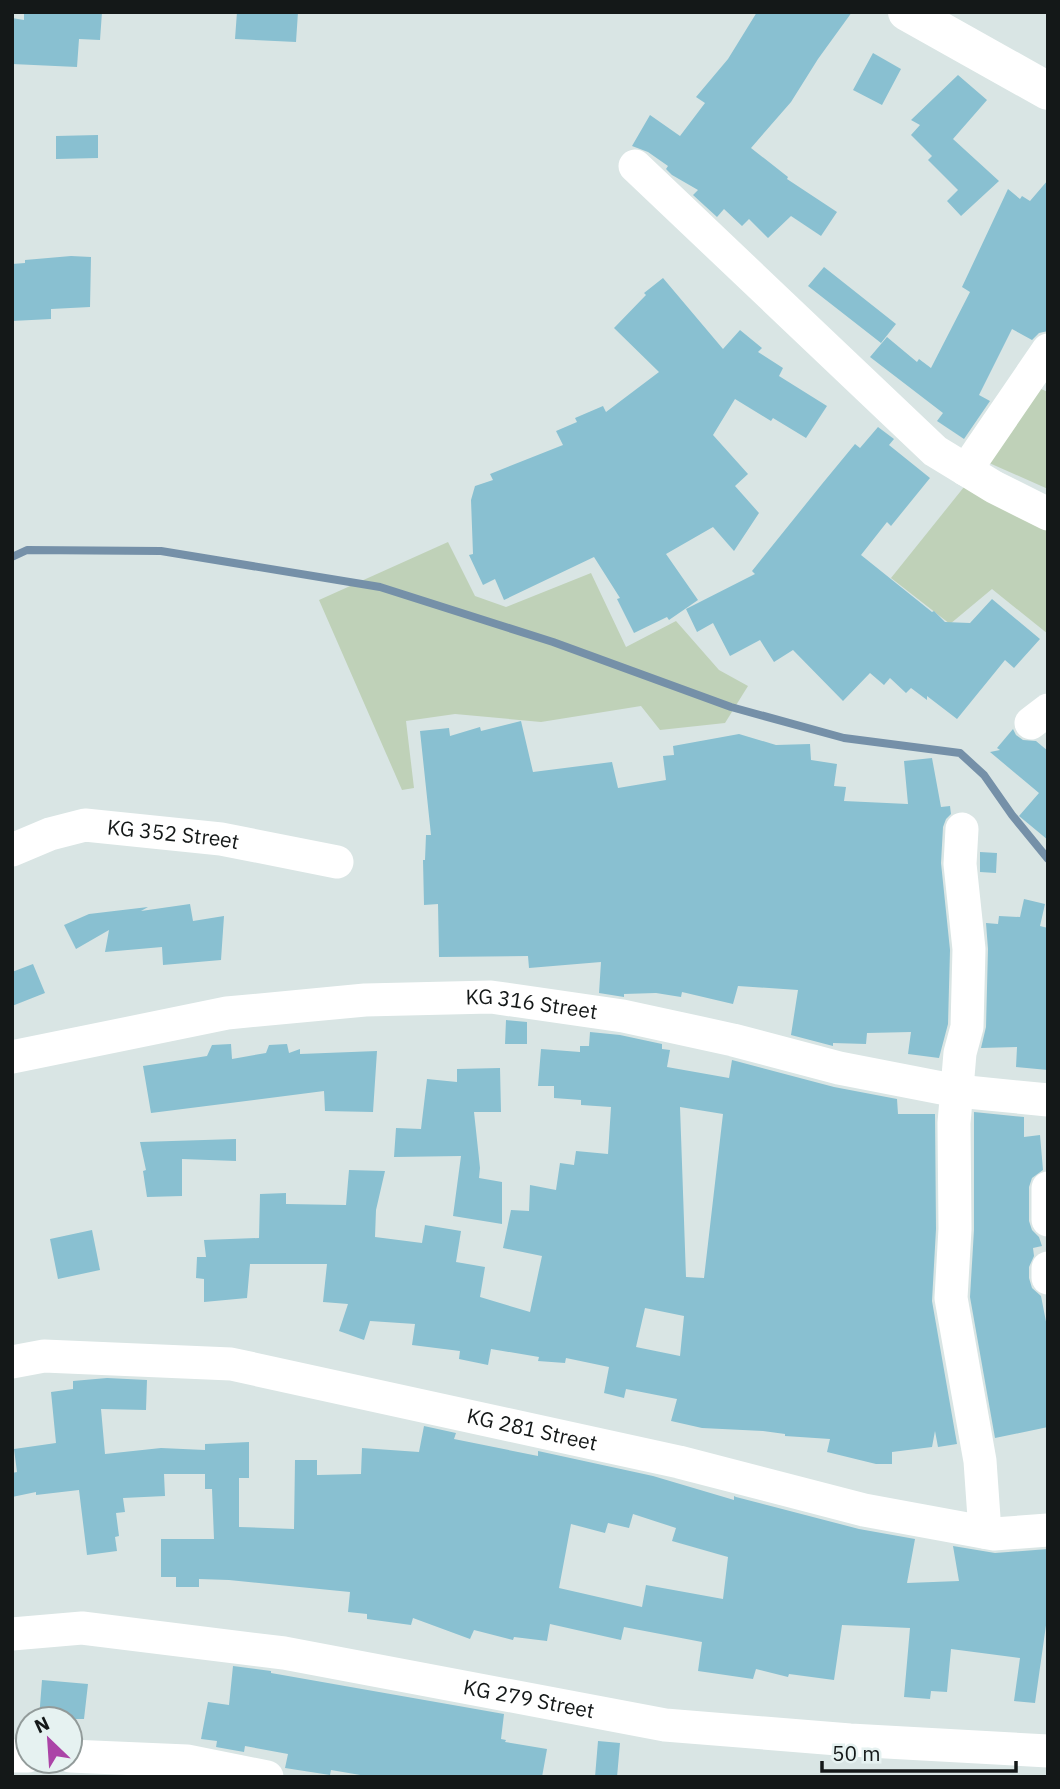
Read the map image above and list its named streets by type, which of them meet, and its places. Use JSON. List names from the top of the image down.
{
  "streets": {
    "street": [
      "KG 352 Street",
      "KG 316 Street",
      "KG 281 Street",
      "KG 279 Street"
    ]
  },
  "scale_bar": "50 m",
  "north": "top left"
}
